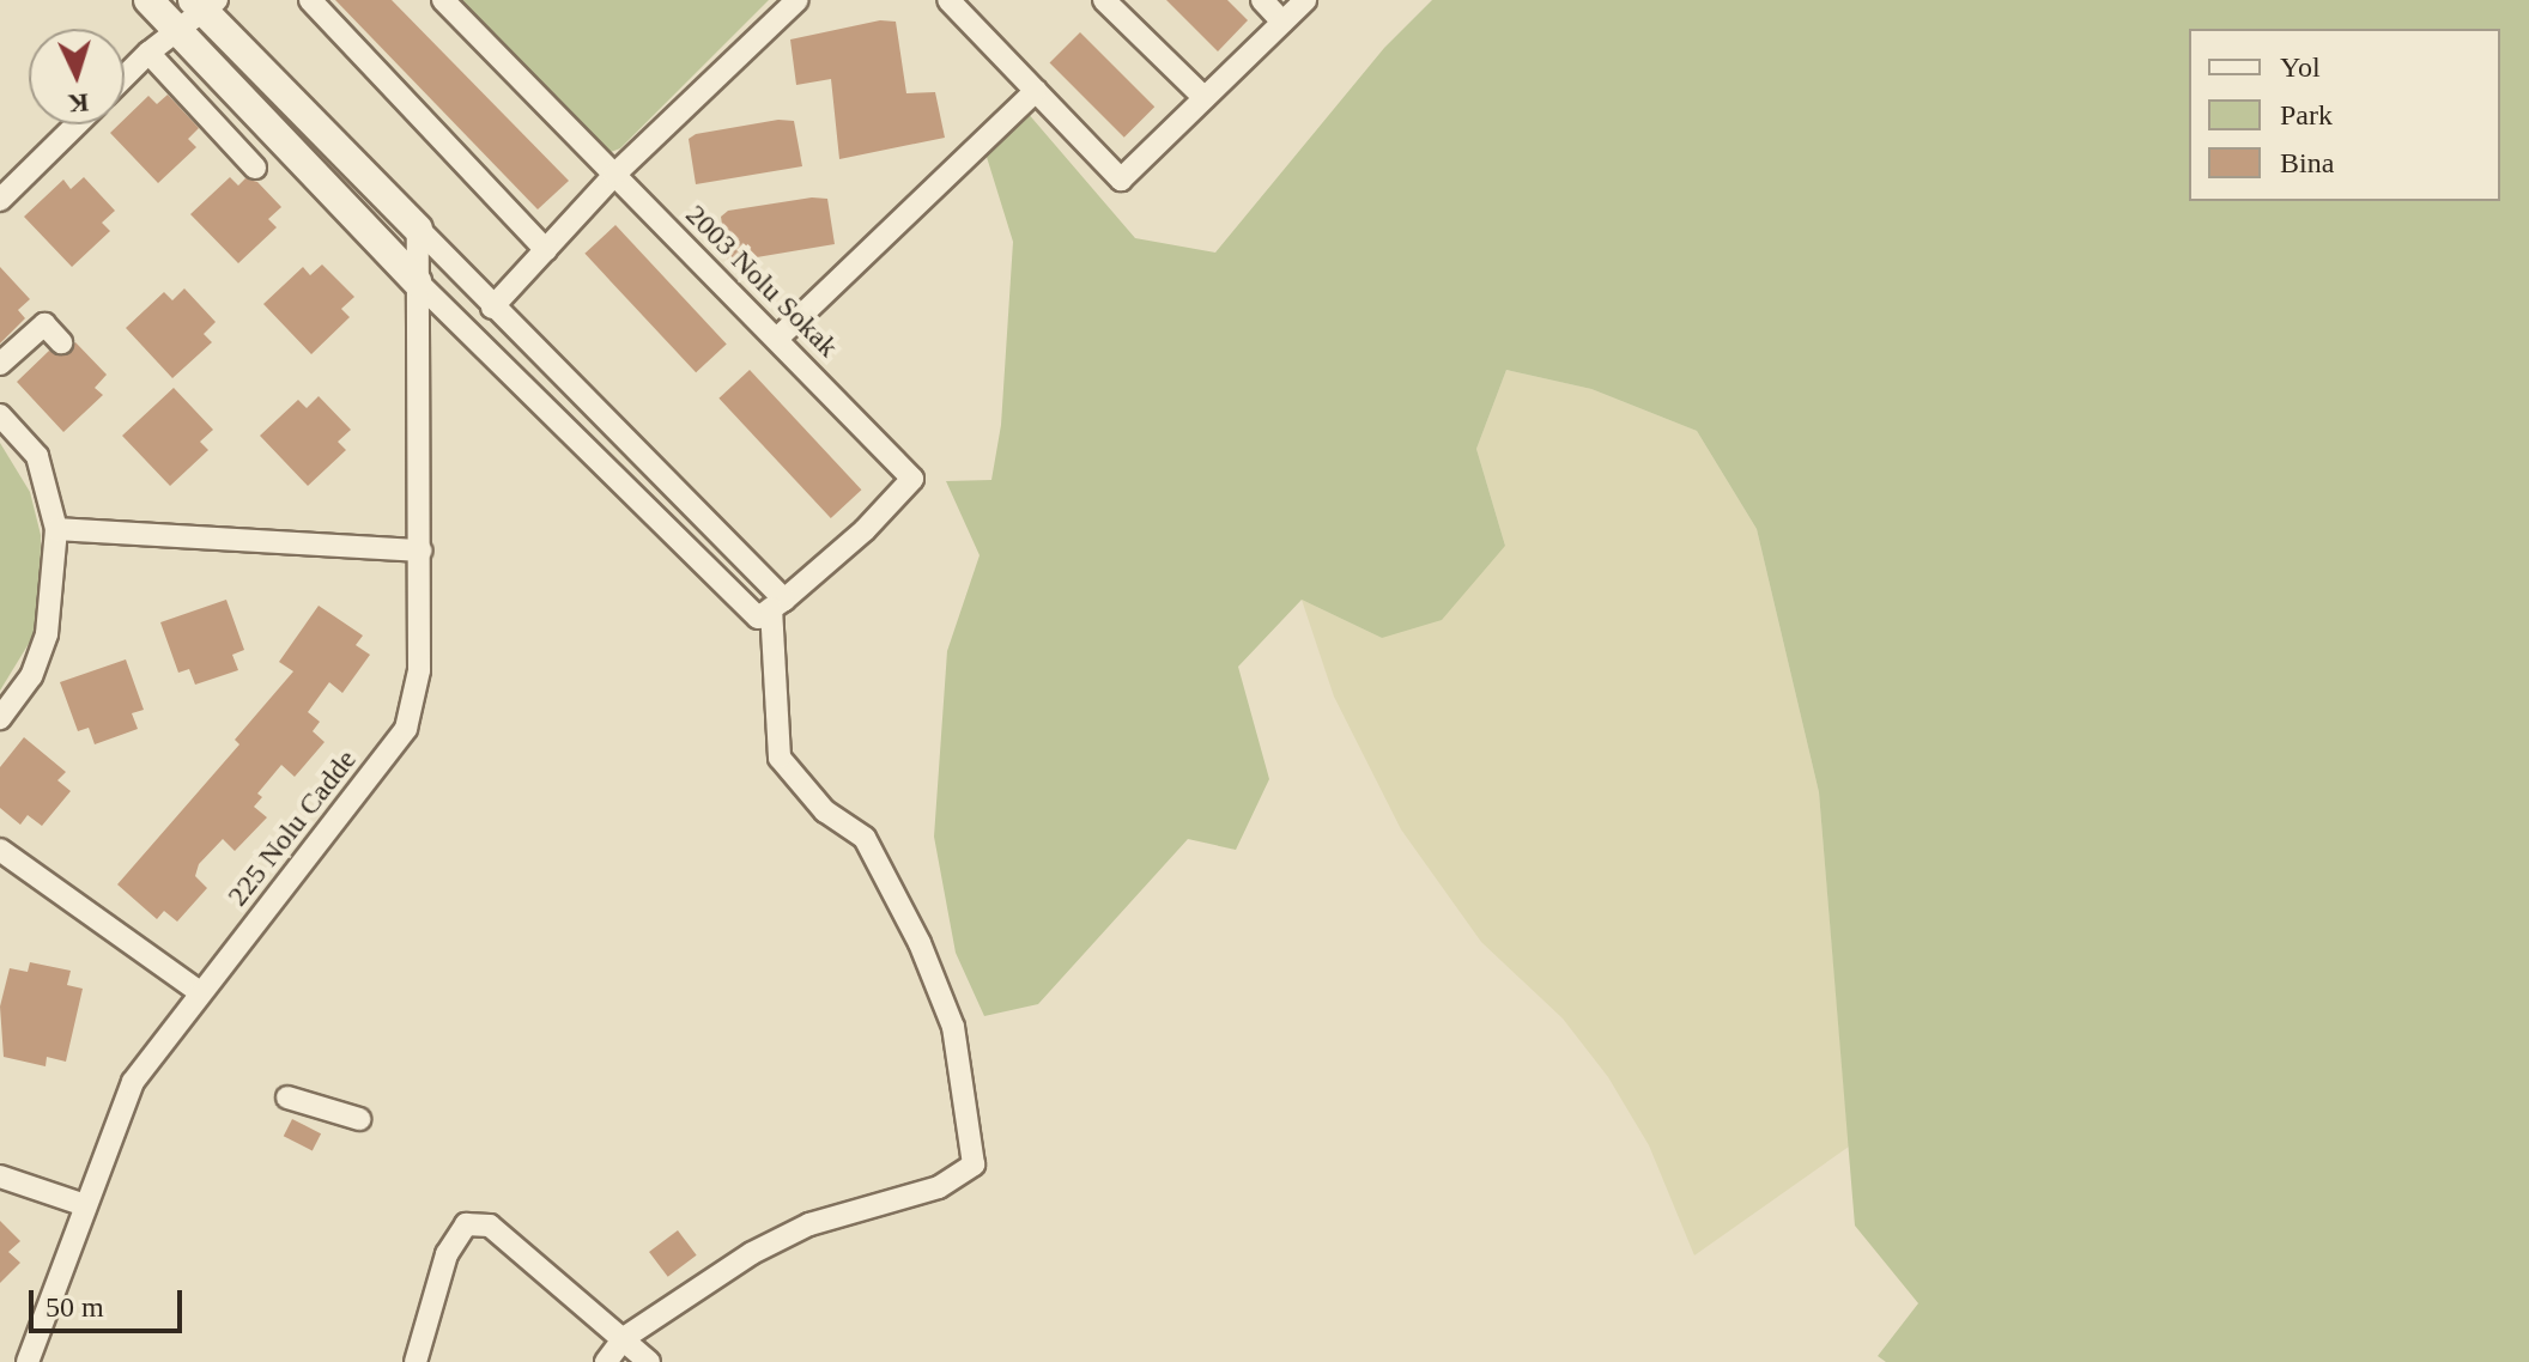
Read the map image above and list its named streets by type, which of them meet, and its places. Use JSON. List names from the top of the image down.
{
  "streets": {
    "street": ["2003 Nolu Sokak", "225 Nolu Cadde"]
  },
  "legend": ["Yol", "Park", "Bina"],
  "scale_bar": "50 m",
  "north": "bottom"
}
